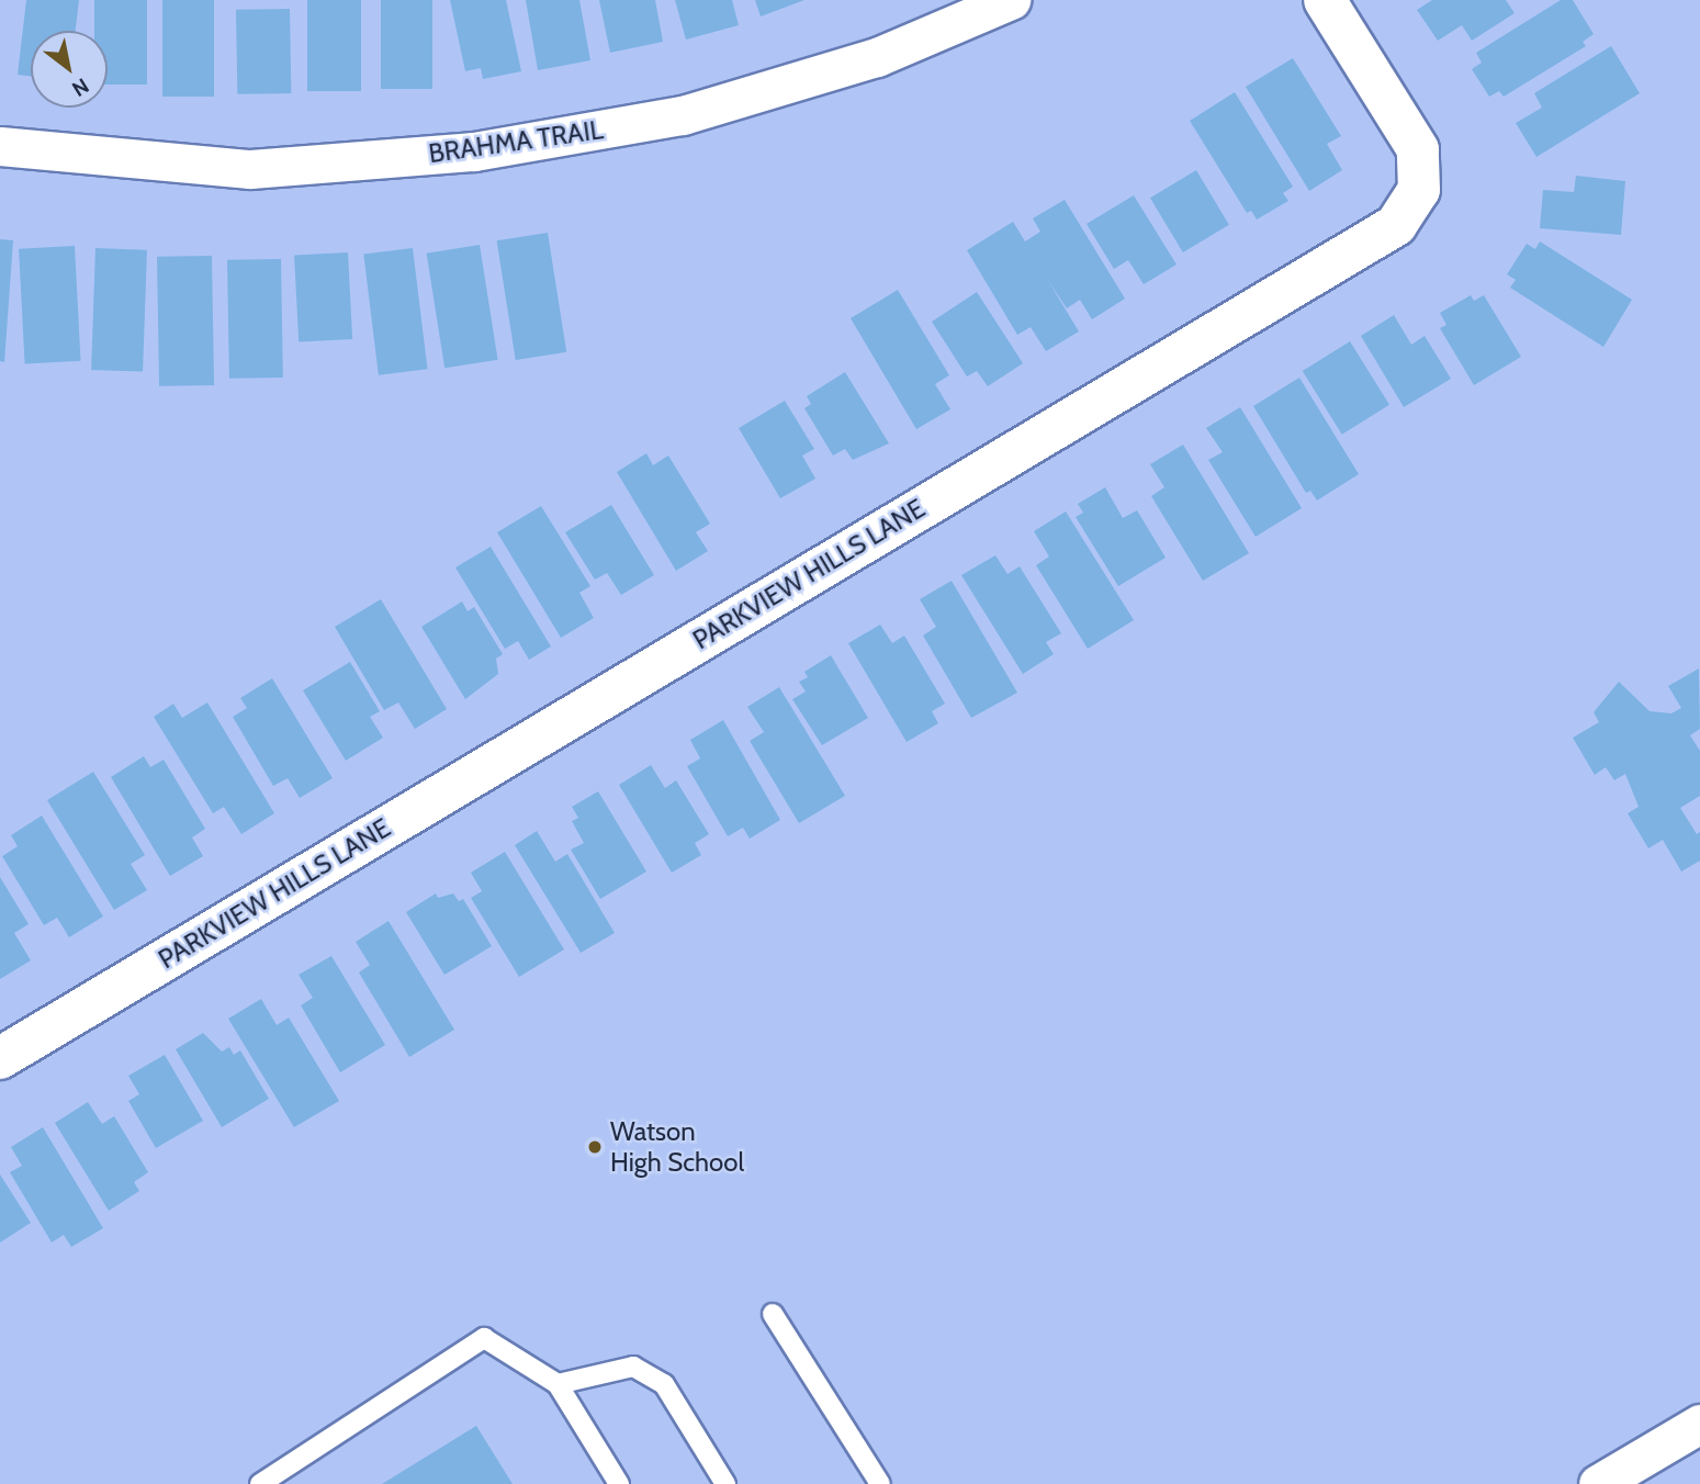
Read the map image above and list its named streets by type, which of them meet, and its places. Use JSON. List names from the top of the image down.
{
  "streets": {
    "street": ["BRAHMA TRAIL", "PARKVIEW HILLS LANE"]
  },
  "places": ["Watson High School"],
  "north": "bottom right"
}
